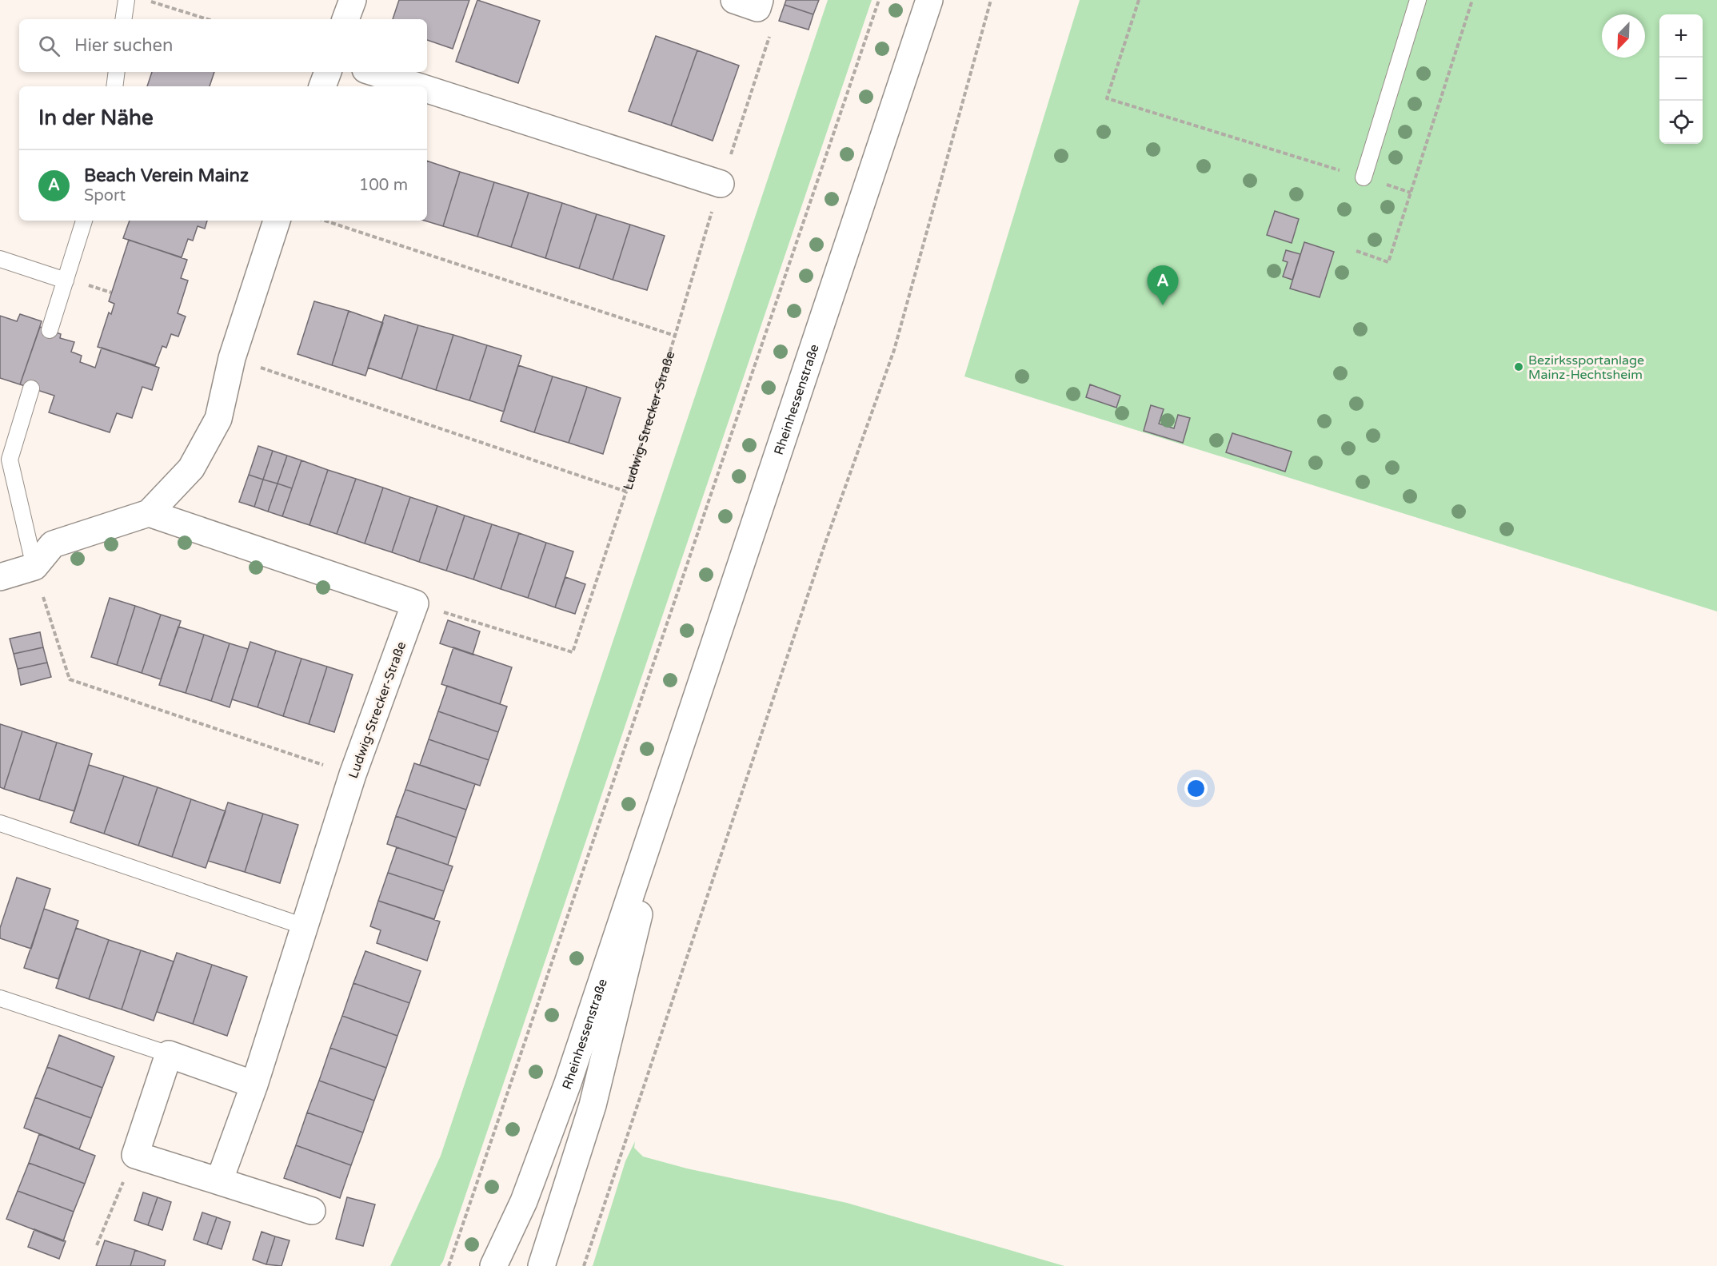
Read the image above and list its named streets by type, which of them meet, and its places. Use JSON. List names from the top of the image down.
{
  "streets": {
    "street": ["Rheinhessenstraße", "Ludwig-Strecker-Straße"]
  },
  "places": ["Bezirkssportanlage Mainz-Hechtsheim"],
  "north": "bottom left",
  "page": {
    "map_buttons": ["+", "−"],
    "search": "Hier suchen",
    "heading": "In der Nähe",
    "list": [
      {
        "mark": "A",
        "name": "Beach Verein Mainz",
        "note": "Sport",
        "value": "100 m"
      }
    ],
    "pins": "A"
  }
}
